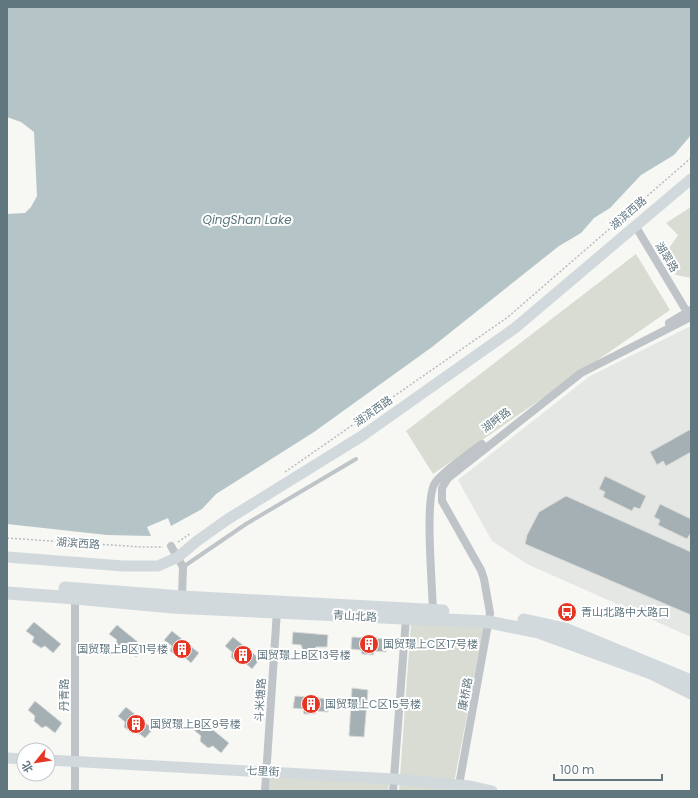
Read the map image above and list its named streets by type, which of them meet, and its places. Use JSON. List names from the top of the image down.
{
  "streets": {
    "main road": ["青山北路"],
    "street": [
      "湖滨西路",
      "湖翠路",
      "湖畔路",
      "康桥路",
      "丹青路",
      "斗米塘路",
      "七里街"
    ]
  },
  "crossings": [
    ["湖滨西路", "湖翠路"],
    ["湖翠路", "湖畔路"],
    ["湖畔路", "青山北路"],
    ["湖畔路", "康桥路"],
    ["青山北路", "康桥路"],
    ["青山北路", "丹青路"],
    ["青山北路", "斗米塘路"],
    ["康桥路", "七里街"],
    ["丹青路", "七里街"],
    ["斗米塘路", "七里街"]
  ],
  "water": ["QingShan Lake"],
  "places": {
    "bus stop": ["青山北路中大路口"],
    "building": [
      "国贸璟上C区17号楼",
      "国贸璟上B区11号楼",
      "国贸璟上B区13号楼",
      "国贸璟上C区15号楼",
      "国贸璟上B区9号楼"
    ]
  },
  "scale_bar": "100 m",
  "north": "bottom left"
}
